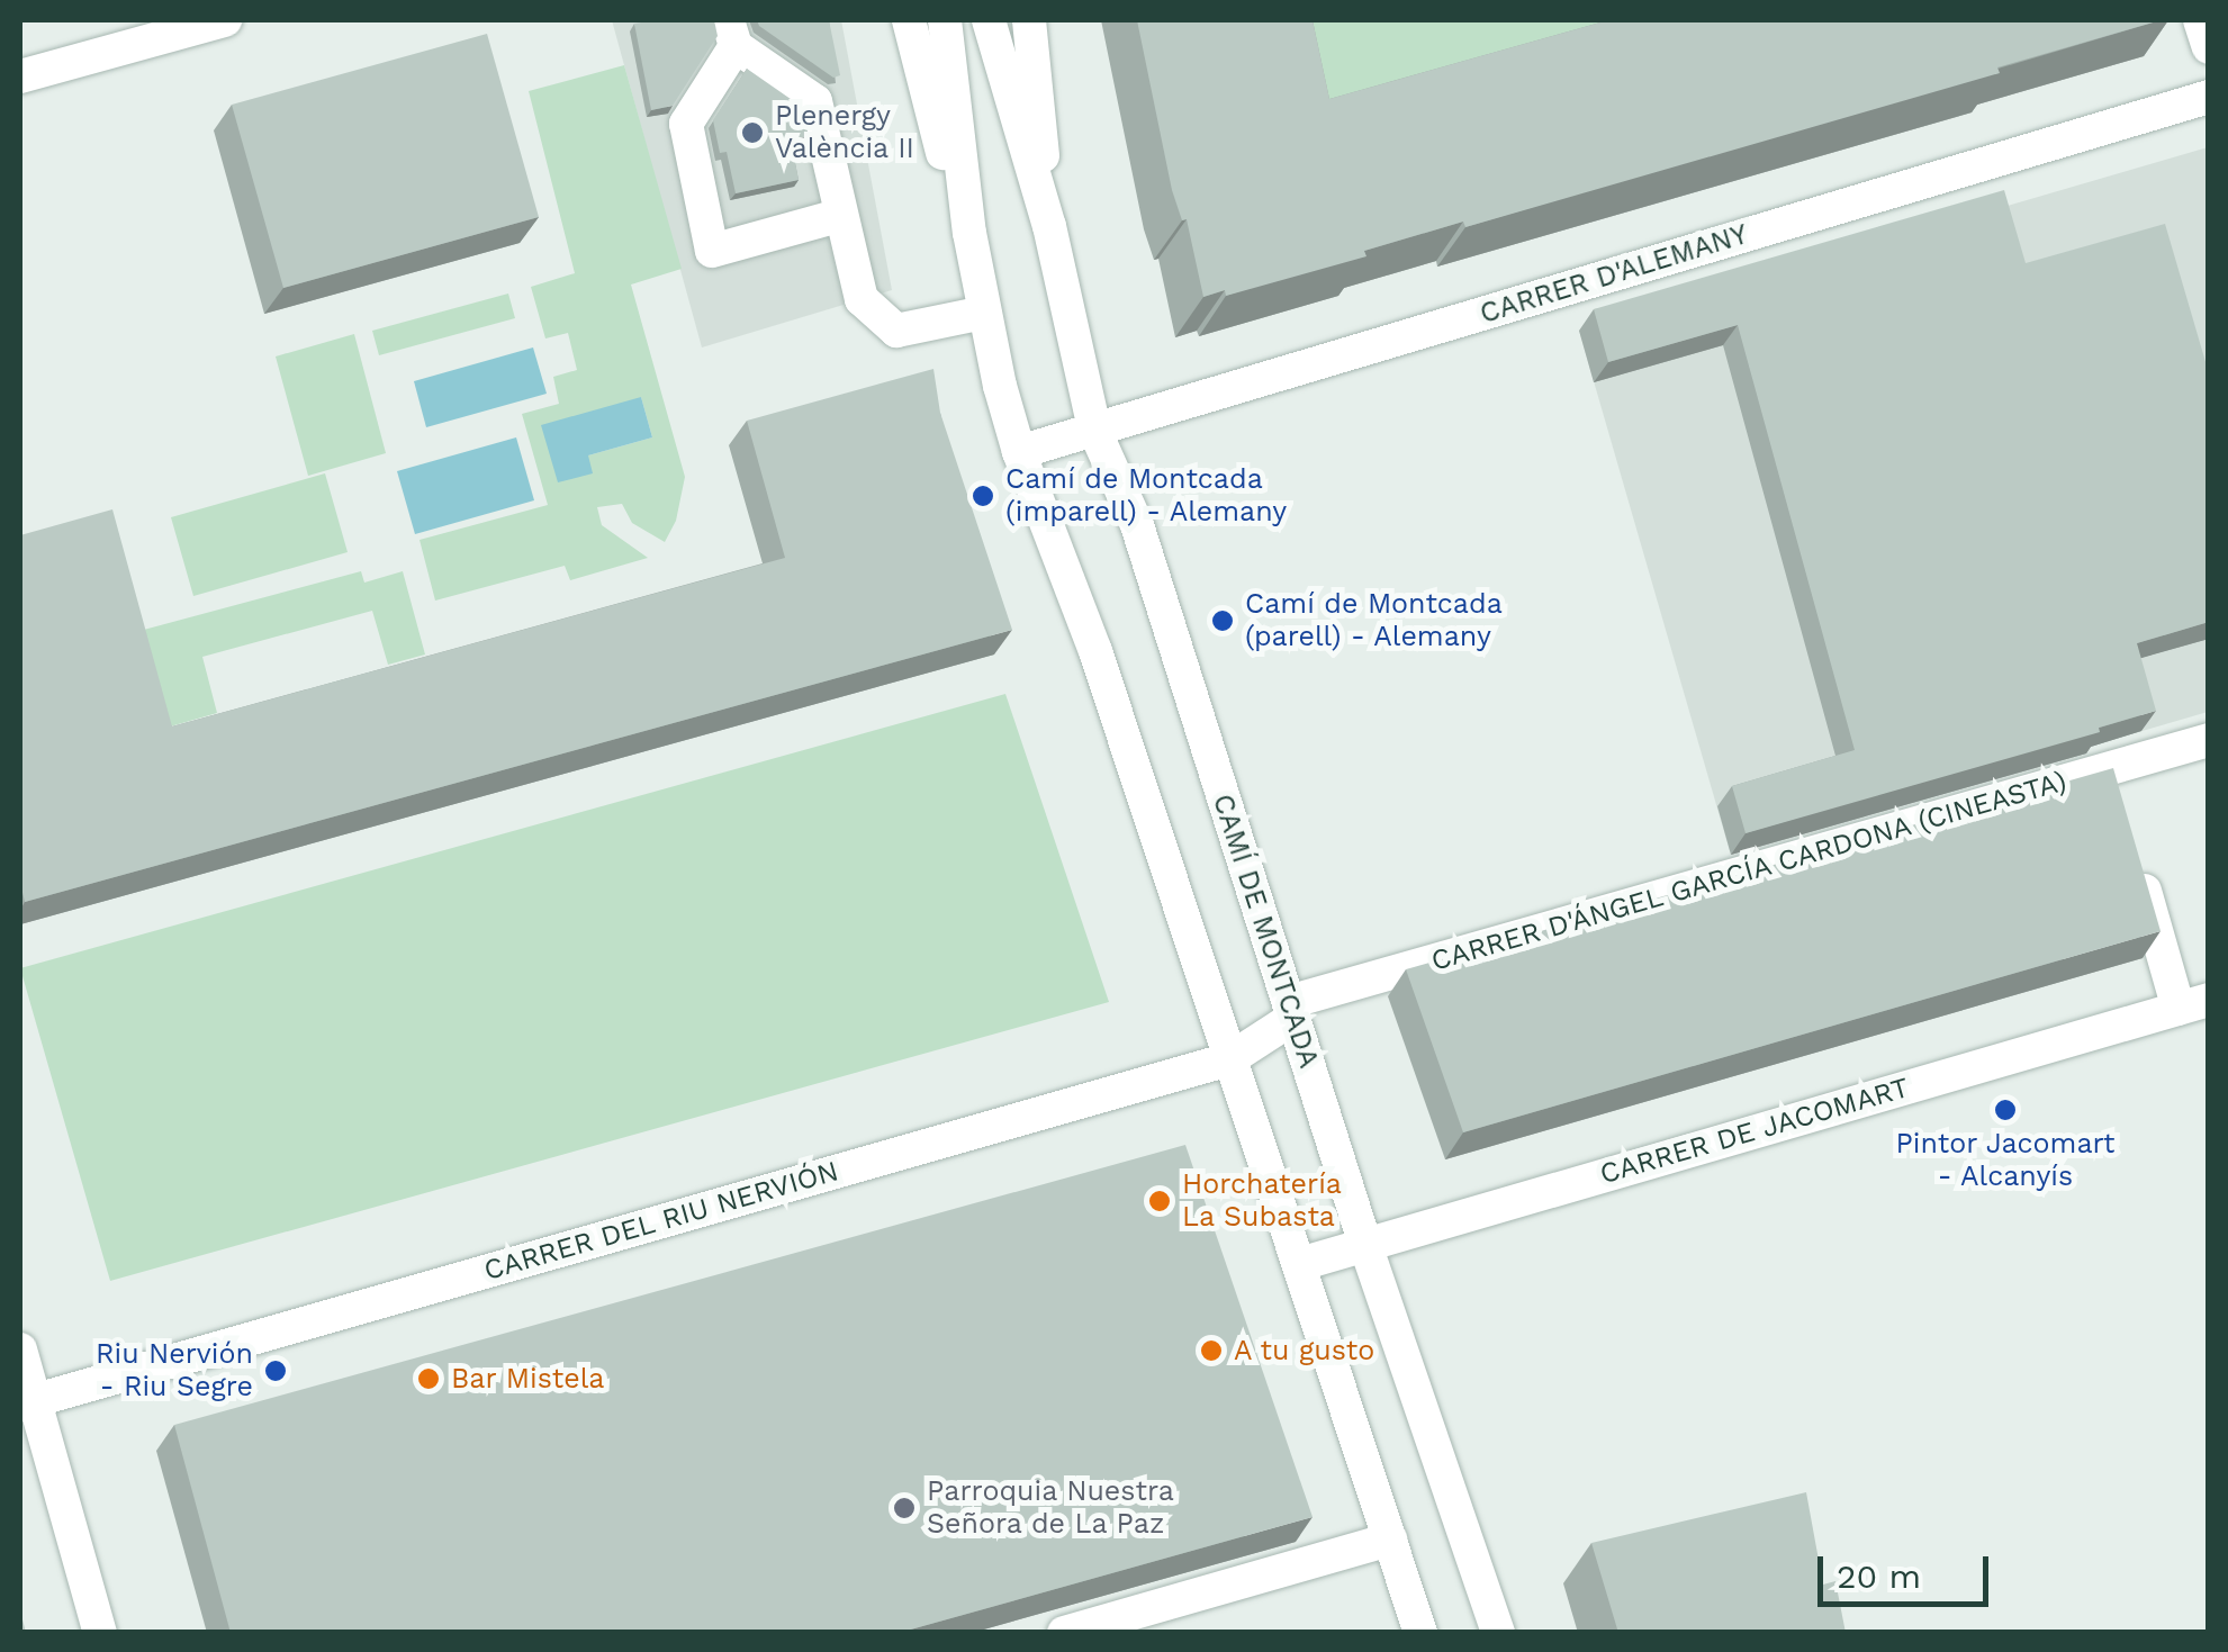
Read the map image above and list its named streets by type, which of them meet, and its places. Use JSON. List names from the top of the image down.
{
  "streets": {
    "street": [
      "CARRER D'ALEMANY",
      "CARRER D'ÁNGEL GARCÍA CARDONA (CINEASTA)",
      "CAMÍ DE MONTCADA",
      "CARRER DE JACOMART",
      "CARRER DEL RIU NERVIÓN"
    ]
  },
  "crossings": [
    ["CARRER D'ALEMANY", "CAMÍ DE MONTCADA"],
    ["CARRER D'ÁNGEL GARCÍA CARDONA (CINEASTA)", "CAMÍ DE MONTCADA"],
    ["CARRER D'ÁNGEL GARCÍA CARDONA (CINEASTA)", "CARRER DEL RIU NERVIÓN"],
    ["CAMÍ DE MONTCADA", "CARRER DE JACOMART"],
    ["CAMÍ DE MONTCADA", "CARRER DEL RIU NERVIÓN"]
  ],
  "places": [
    "Plenergy València II",
    "Camí de Montcada (imparell) - Alemany",
    "Camí de Montcada (parell) - Alemany",
    "Pintor Jacomart - Alcanyís",
    "Horchatería La Subasta",
    "A tu gusto",
    "Riu Nervión - Riu Segre",
    "Bar Mistela",
    "Parroquia Nuestra Señora de La Paz"
  ],
  "scale_bar": "20 m"
}
